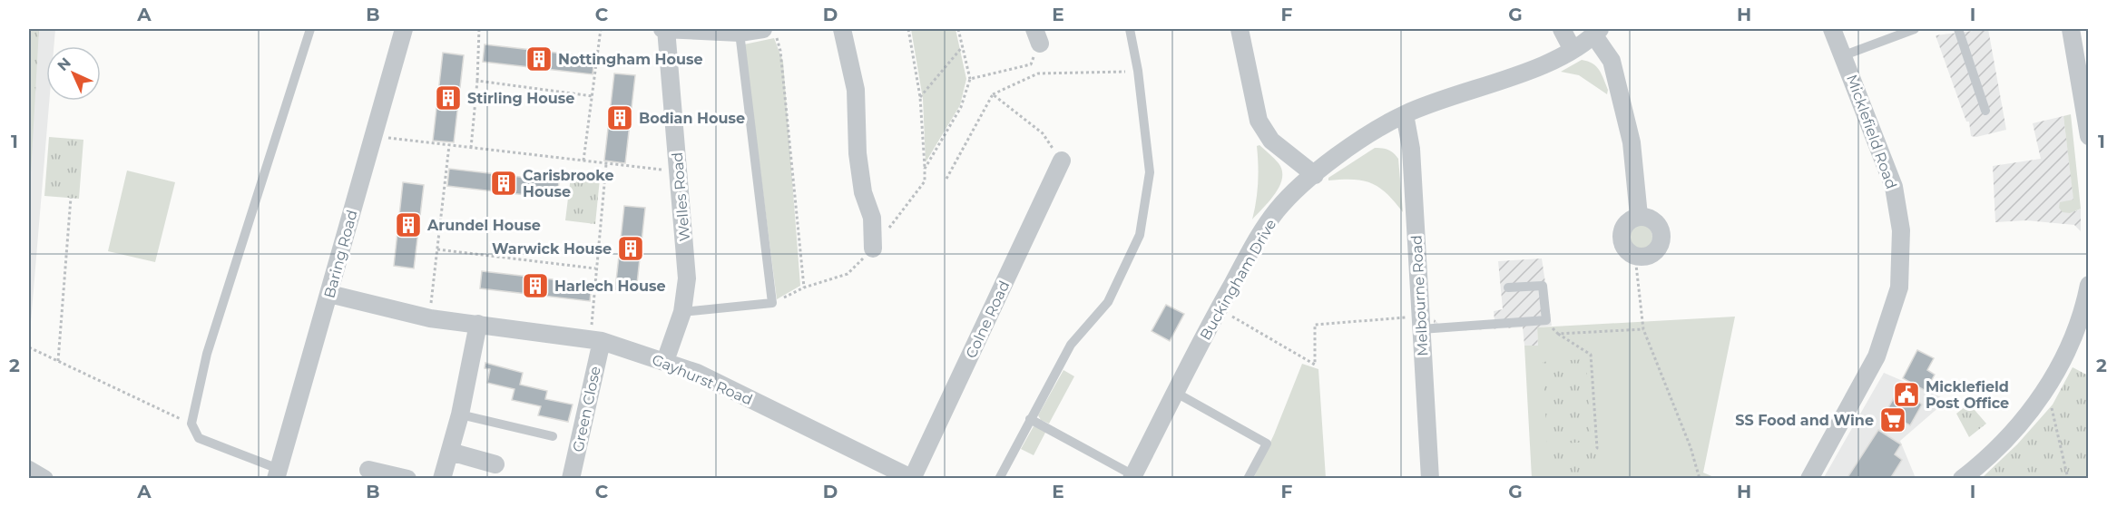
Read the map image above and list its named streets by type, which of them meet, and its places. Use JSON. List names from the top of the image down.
{
  "streets": {
    "street": [
      "Micklefield Road",
      "Welles Road",
      "Baring Road",
      "Buckingham Drive",
      "Melbourne Road",
      "Colne Road",
      "Gayhurst Road",
      "Green Close"
    ]
  },
  "crossings": [
    ["Welles Road", "Gayhurst Road"],
    ["Baring Road", "Gayhurst Road"],
    ["Buckingham Drive", "Melbourne Road"],
    ["Colne Road", "Gayhurst Road"],
    ["Gayhurst Road", "Green Close"]
  ],
  "places": {
    "building": [
      "Nottingham House",
      "Stirling House",
      "Bodian House",
      "Carisbrooke House",
      "Arundel House",
      "Warwick House",
      "Harlech House"
    ],
    "public building": ["Micklefield Post Office"],
    "supermarket": ["SS Food and Wine"]
  },
  "north": "top left",
  "grid": {
    "columns": [
      "A",
      "B",
      "C",
      "D",
      "E",
      "F",
      "G",
      "H",
      "I"
    ],
    "rows": ["1", "2"]
  }
}
